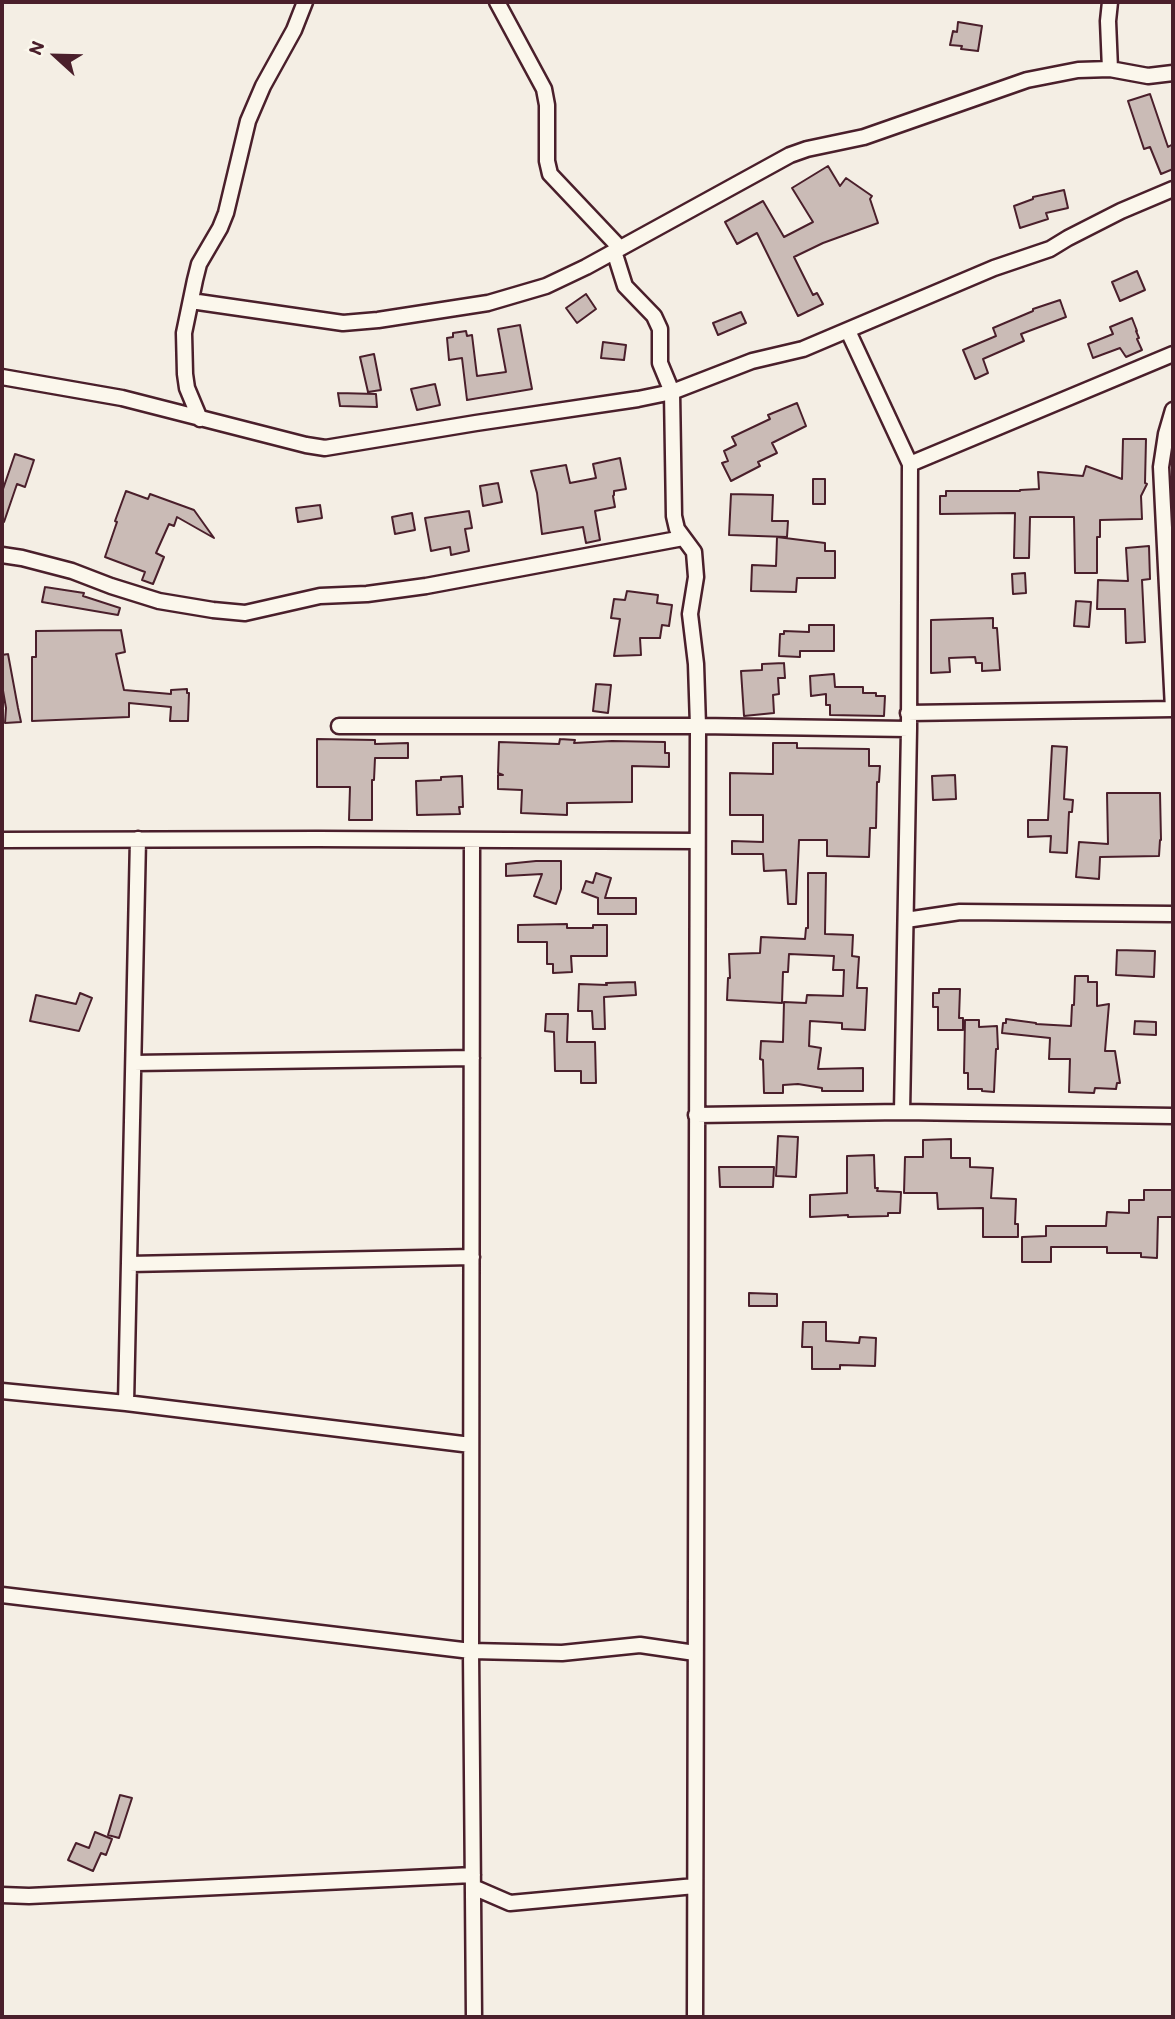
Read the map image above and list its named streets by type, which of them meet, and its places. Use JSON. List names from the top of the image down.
{
  "north": "left"
}
